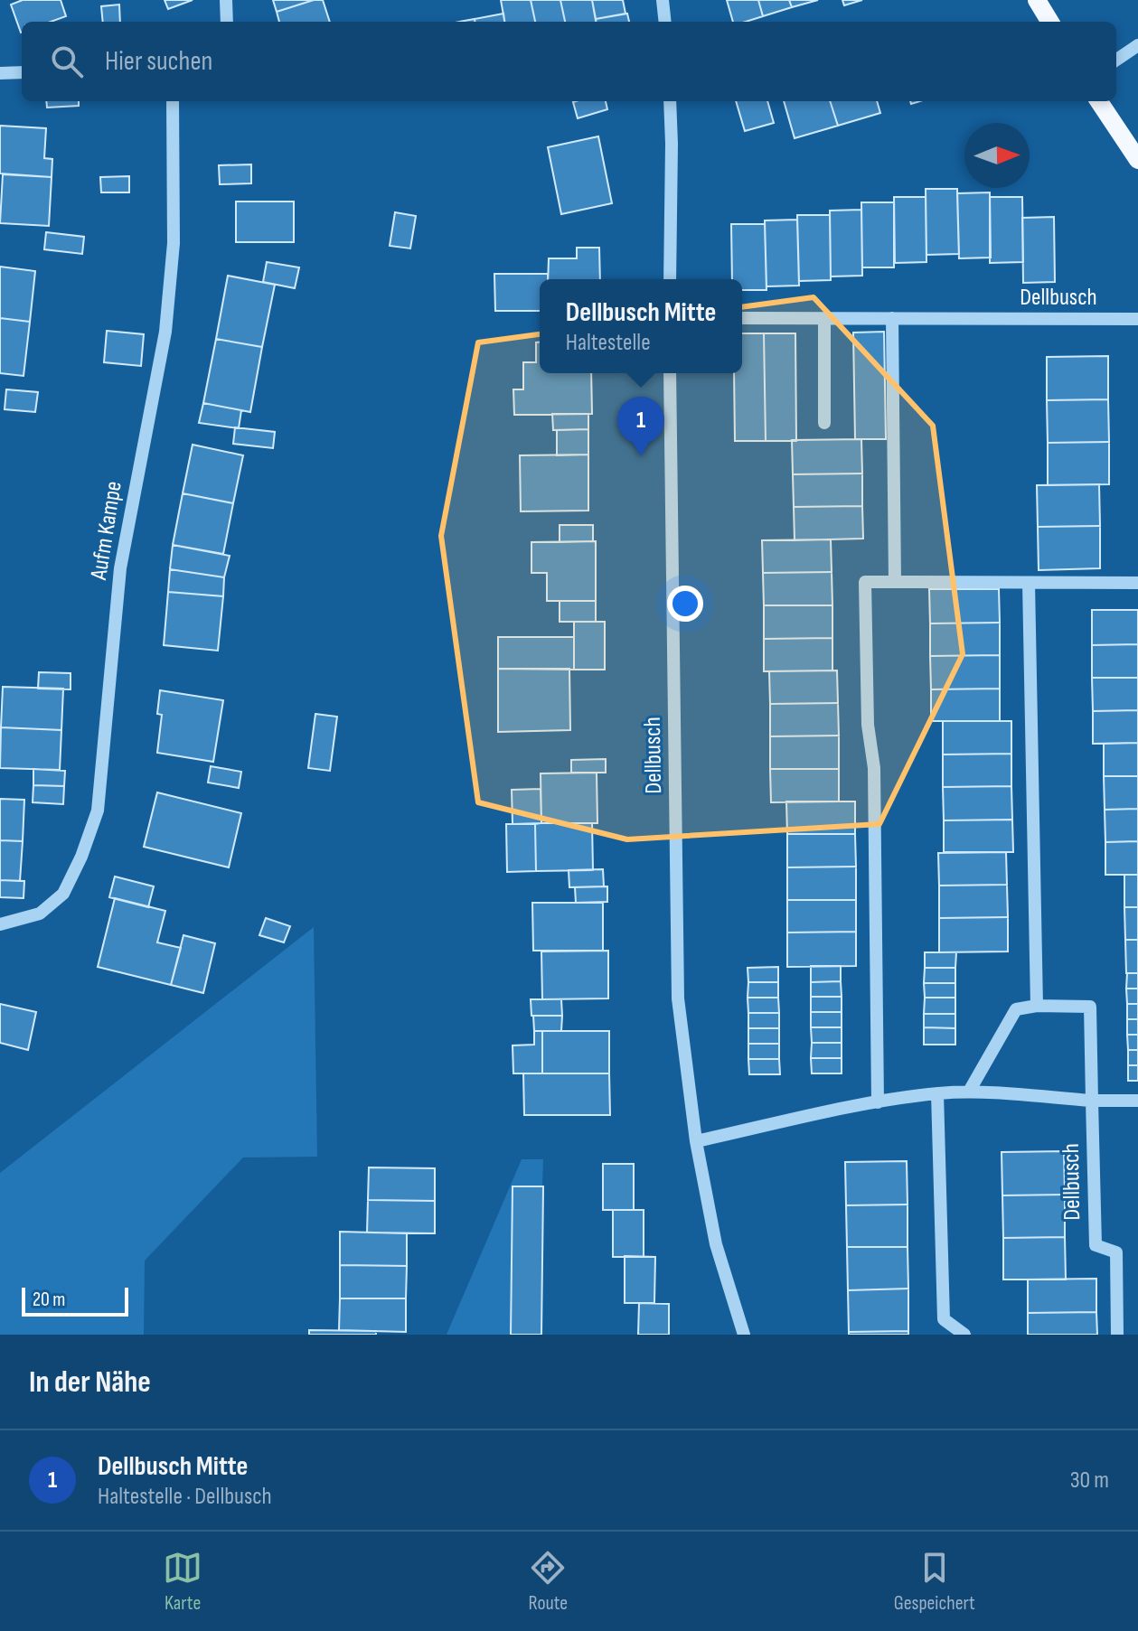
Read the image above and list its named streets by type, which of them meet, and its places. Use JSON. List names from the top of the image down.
{
  "streets": {
    "street": ["Dellbusch", "Aufm Kampe"]
  },
  "scale_bar": "20 m",
  "north": "right",
  "page": {
    "search": "Hier suchen",
    "popup": ["Dellbusch Mitte", "Haltestelle"],
    "pins": "1",
    "scale": "20 m",
    "heading": "In der Nähe",
    "list": [
      {
        "mark": "1",
        "name": "Dellbusch Mitte",
        "note": "Haltestelle · Dellbusch",
        "value": "30 m"
      }
    ],
    "nav": ["Karte", "Route", "Gespeichert"]
  }
}
